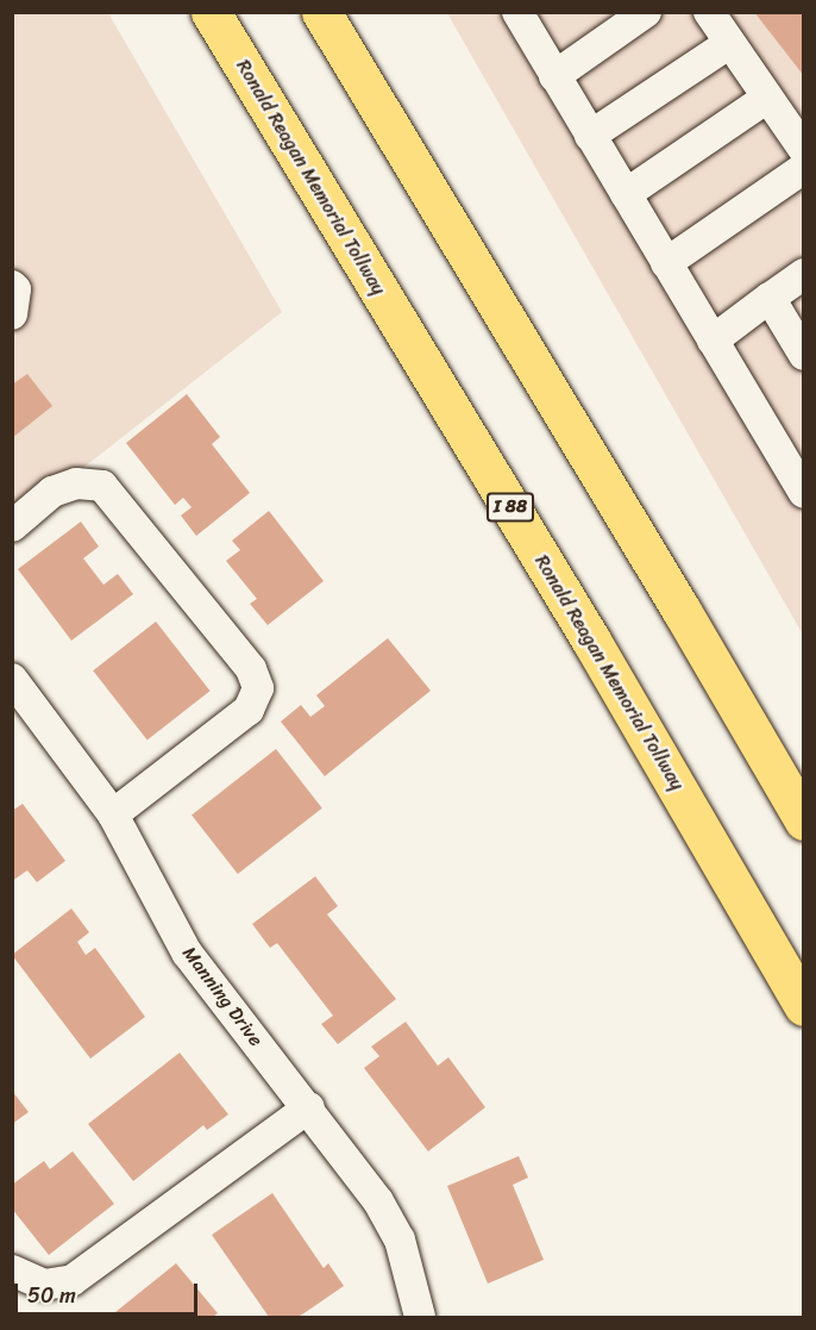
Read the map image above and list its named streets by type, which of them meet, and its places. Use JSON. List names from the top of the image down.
{
  "streets": {
    "highway": ["Ronald Reagan Memorial Tollway", "I 88"],
    "street": ["Manning Drive"]
  },
  "scale_bar": "50 m"
}
